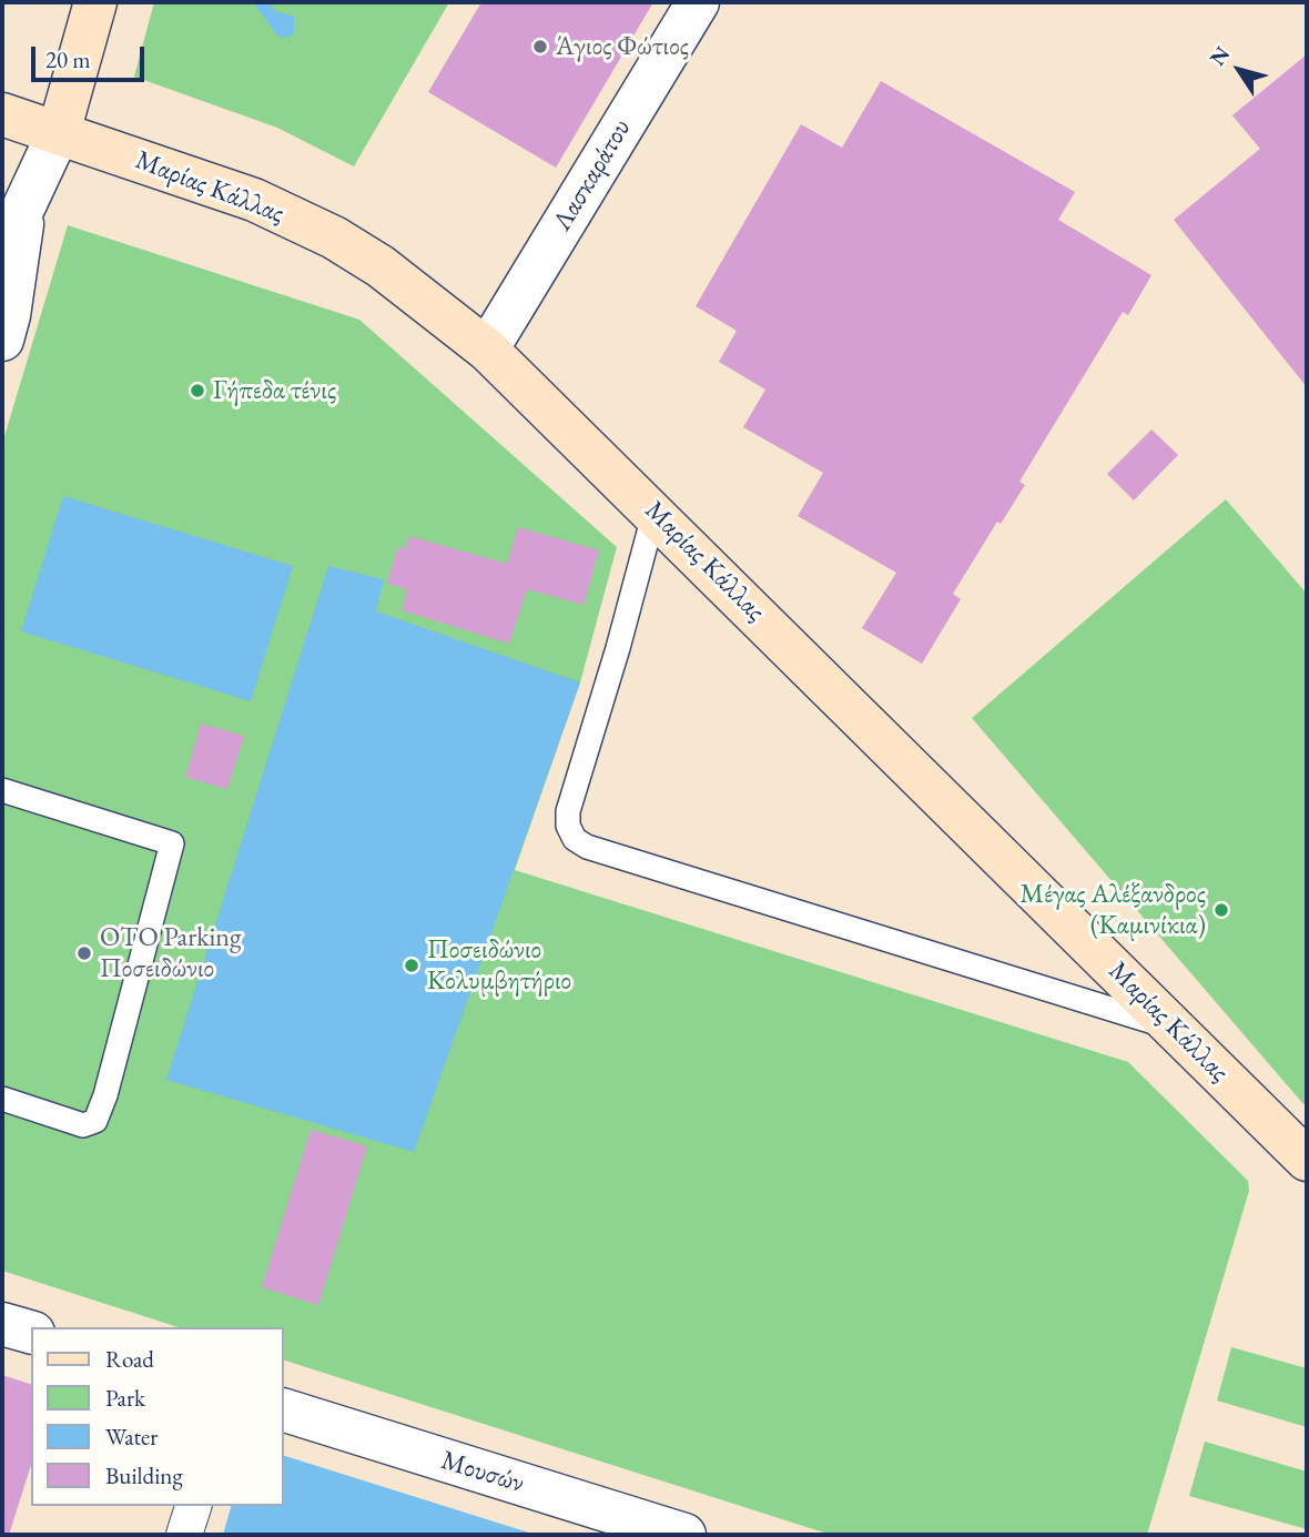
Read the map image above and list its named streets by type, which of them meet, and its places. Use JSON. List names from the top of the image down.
{
  "streets": {
    "main road": ["Μαρίας Κάλλας"],
    "street": ["Λασκαράτου", "Μουσών"]
  },
  "crossings": [
    ["Λασκαράτου", "Μαρίας Κάλλας"]
  ],
  "places": [
    "Άγιος Φώτιος",
    "Γήπεδα τένις",
    "Μέγας Αλέξανδρος (Καμινίκια)",
    "ΟΤΟ Parking Ποσειδώνιο",
    "Ποσειδώνιο Κολυμβητήριο"
  ],
  "legend": [
    "Road",
    "Park",
    "Water",
    "Building"
  ],
  "scale_bar": "20 m",
  "north": "top left"
}
